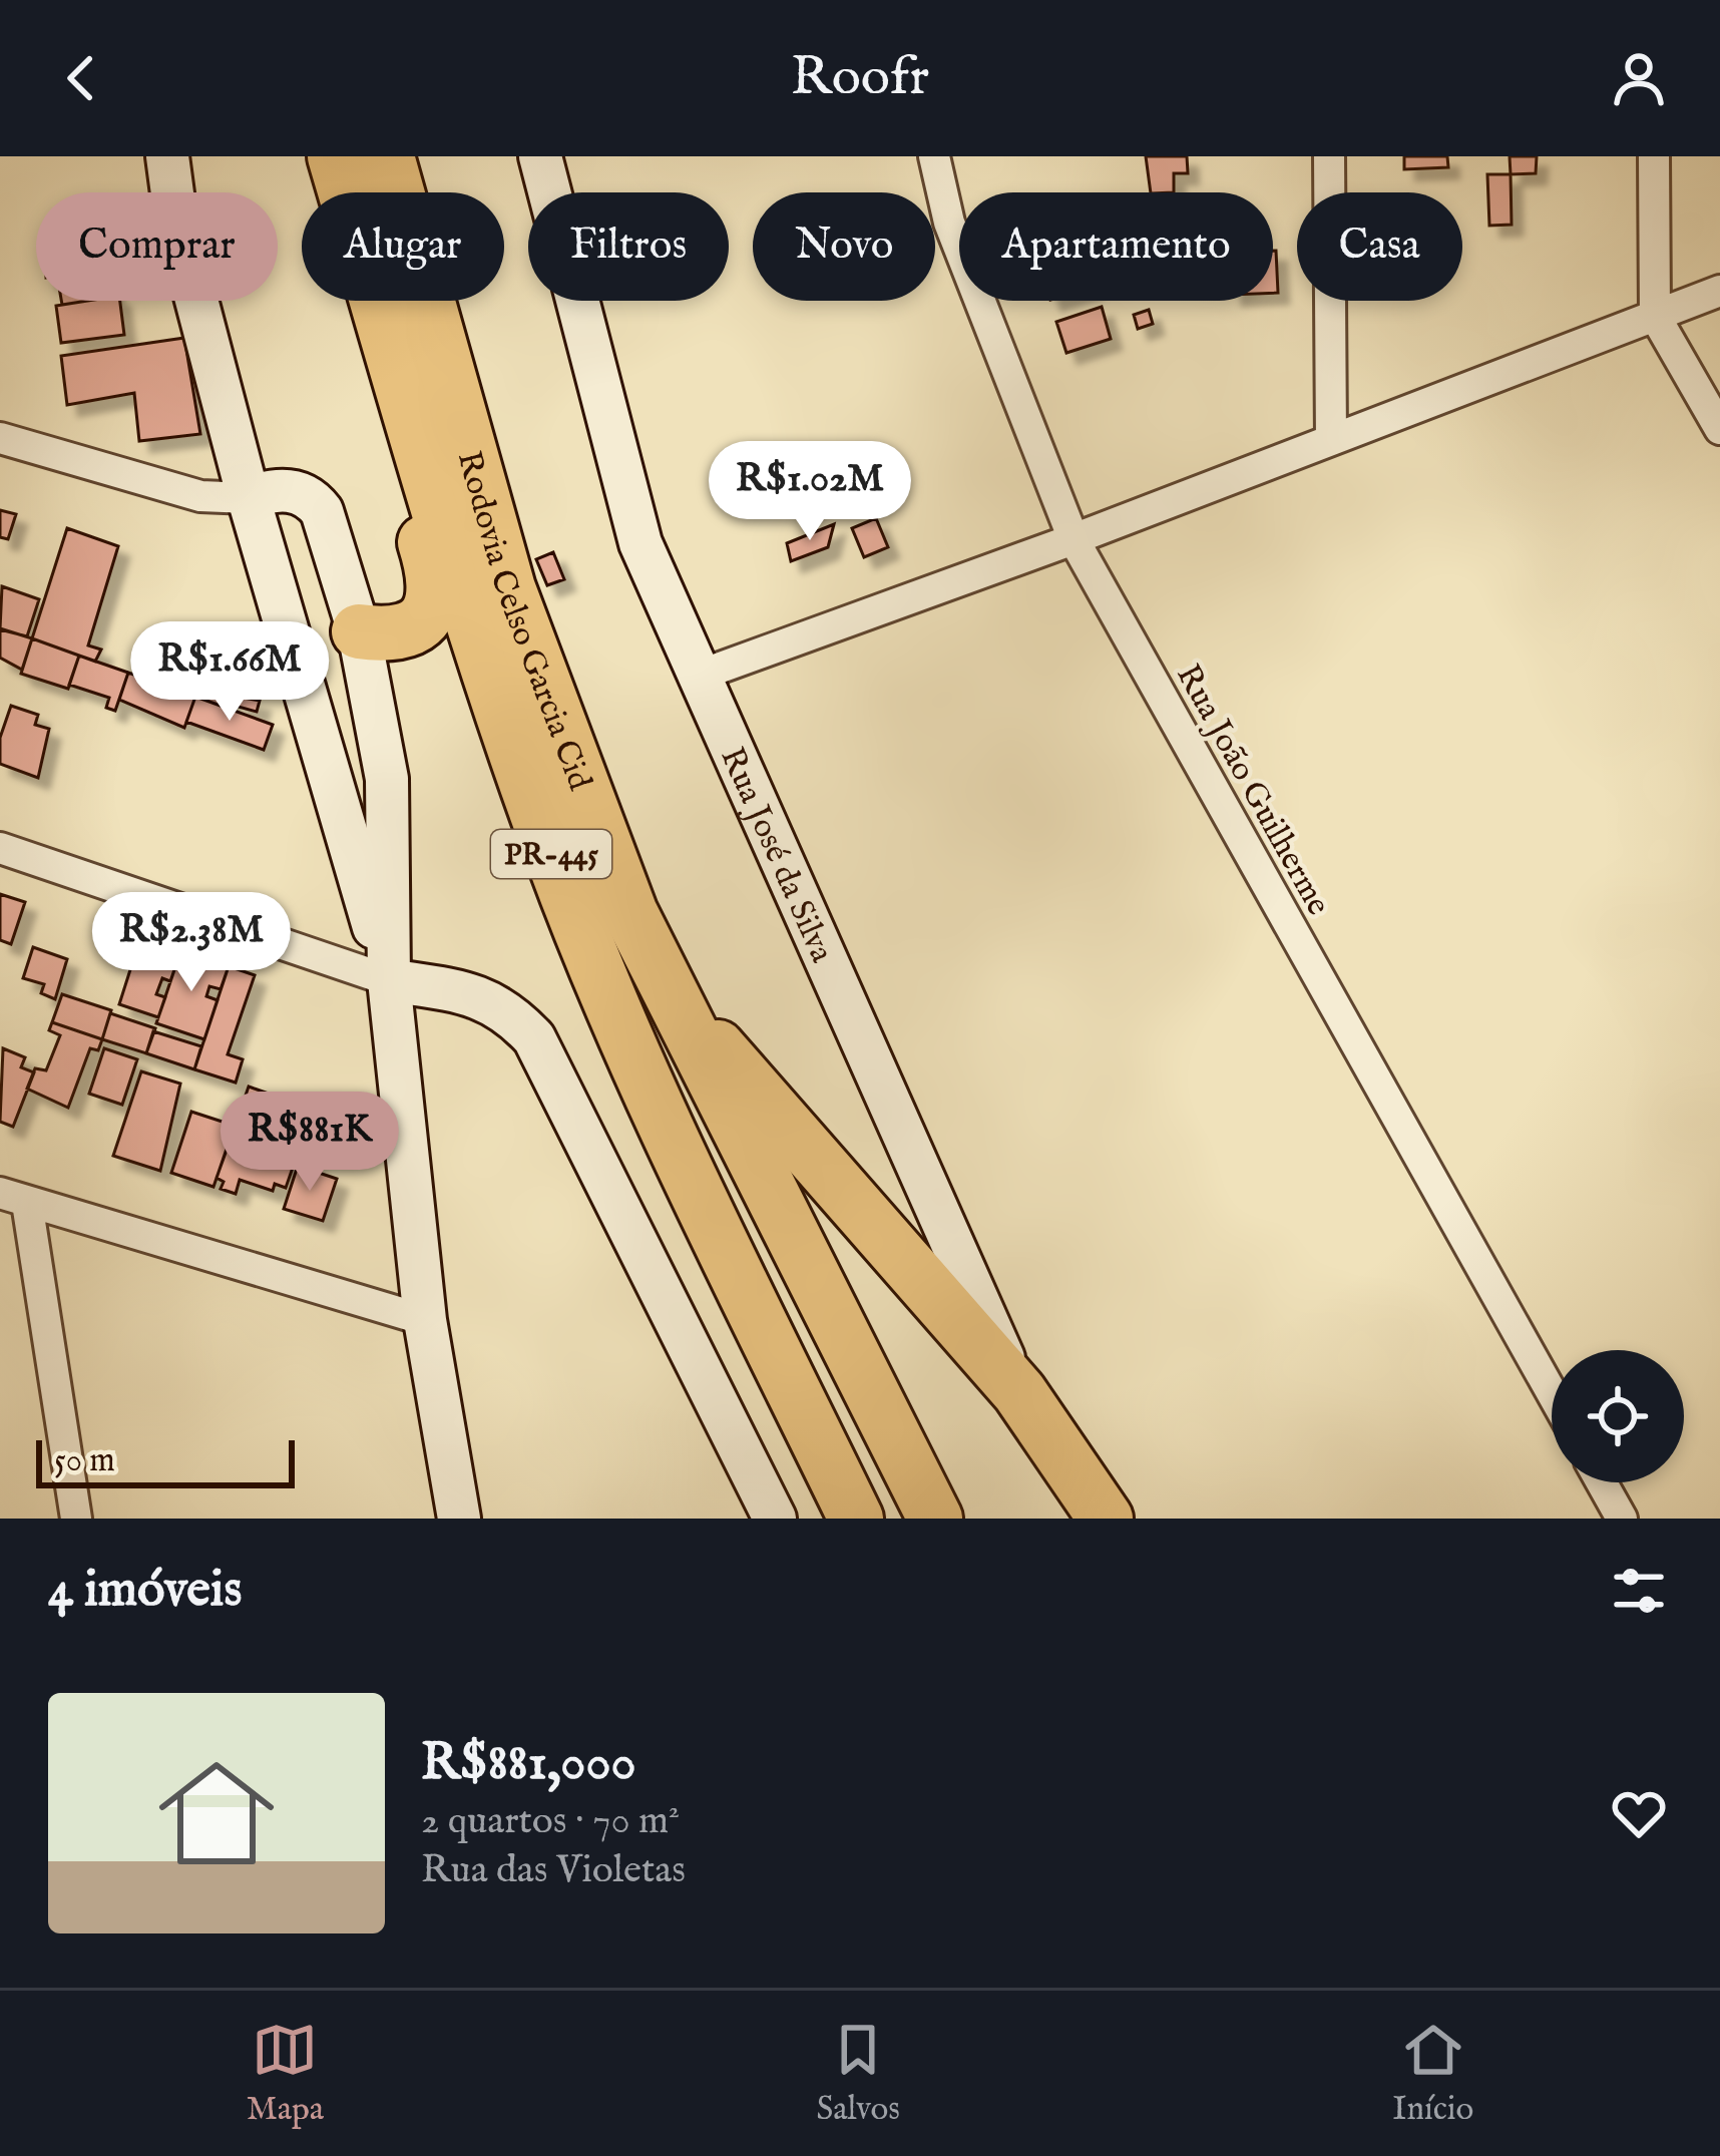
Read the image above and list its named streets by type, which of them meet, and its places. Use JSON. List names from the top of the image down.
{
  "streets": {
    "highway": ["Rodovia Celso Garcia Cid", "PR-445", "Rua José da Silva"],
    "street": ["Rua João Guilherme"]
  },
  "scale_bar": "50 m",
  "page": {
    "header": "Roofr",
    "chip": [
      "Comprar",
      "Alugar",
      "Filtros",
      "Novo",
      "Apartamento",
      "Casa"
    ],
    "price": [
      "R$1.02M",
      "R$1.66M",
      "R$2.38M",
      "R$881K"
    ],
    "scale": "50 m",
    "heading": "4 imóveis",
    "list": [
      {
        "name": "R$881,000",
        "note": "2 quartos · 70 m² · Rua das Violetas"
      }
    ],
    "tabs": ["Mapa", "Salvos", "Início"]
  }
}
